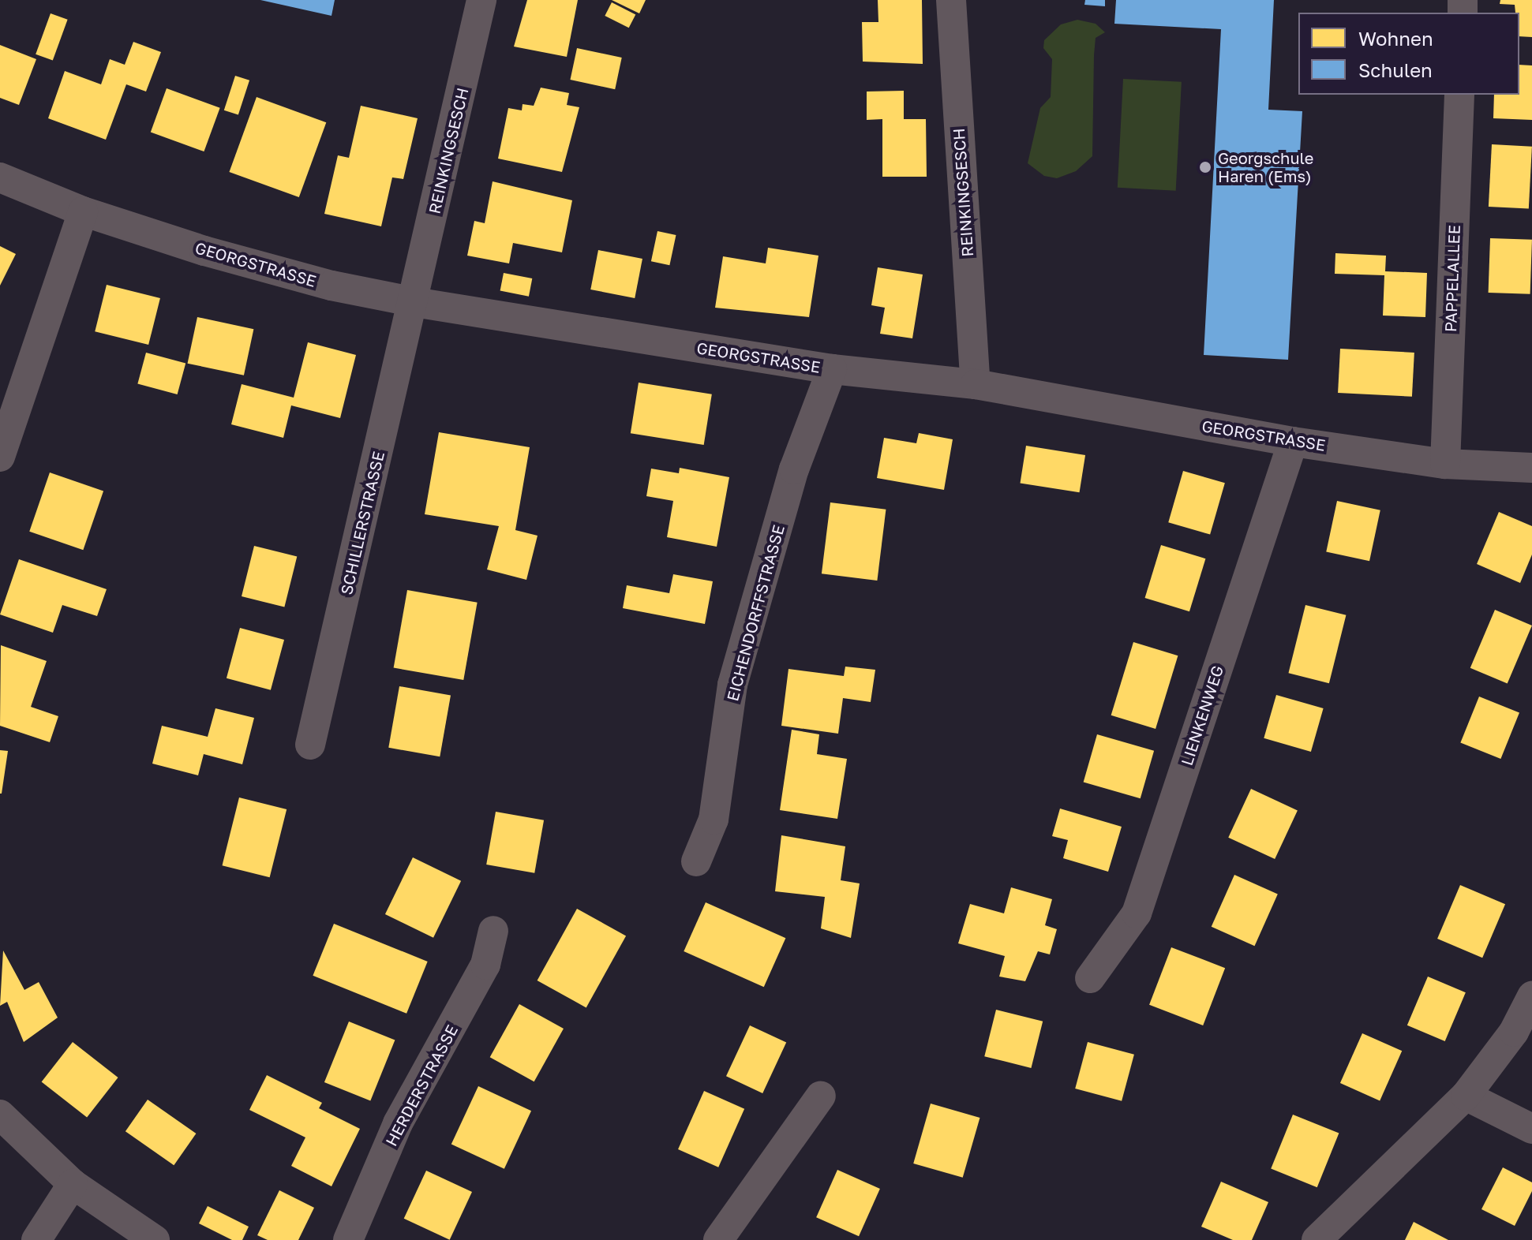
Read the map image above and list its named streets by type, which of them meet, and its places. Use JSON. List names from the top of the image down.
{
  "streets": {
    "street": [
      "REINKINGSESCH",
      "GEORGSTRASSE",
      "PAPPELALLEE",
      "SCHILLERSTRASSE",
      "EICHENDORFFSTRASSE",
      "LIENKENWEG",
      "HERDERSTRASSE"
    ]
  },
  "crossings": [
    ["REINKINGSESCH", "GEORGSTRASSE"],
    ["REINKINGSESCH", "SCHILLERSTRASSE"],
    ["GEORGSTRASSE", "PAPPELALLEE"],
    ["GEORGSTRASSE", "SCHILLERSTRASSE"],
    ["GEORGSTRASSE", "EICHENDORFFSTRASSE"],
    ["GEORGSTRASSE", "LIENKENWEG"]
  ],
  "places": ["Georgschule Haren (Ems)"],
  "legend": ["Wohnen", "Schulen"]
}
